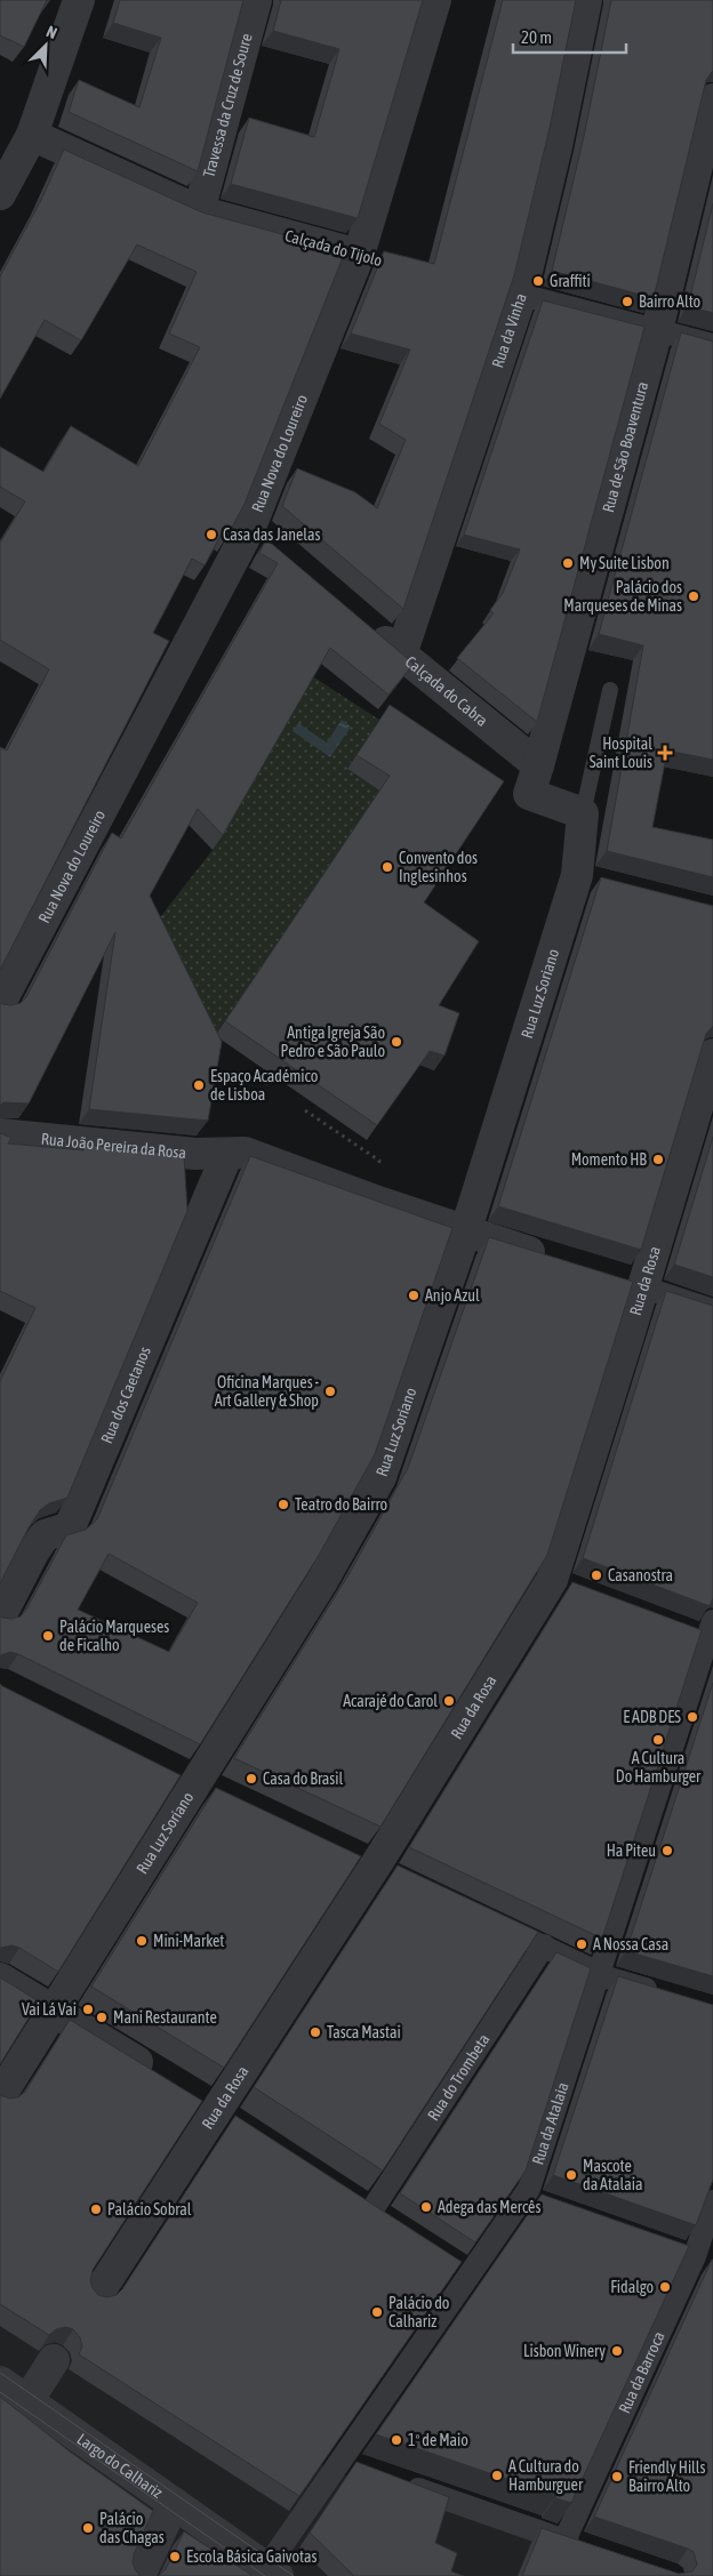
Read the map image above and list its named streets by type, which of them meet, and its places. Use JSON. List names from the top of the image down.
{
  "streets": {
    "street": [
      "Travessa da Cruz de Soure",
      "Calçada do Tijolo",
      "Rua da Vinha",
      "Rua de São Boaventura",
      "Rua Nova do Loureiro",
      "Calçada do Cabra",
      "Rua Luz Soriano",
      "Rua João Pereira da Rosa",
      "Rua da Rosa",
      "Rua dos Caetanos",
      "Rua do Trombeta",
      "Rua da Atalaia",
      "Rua da Barroca",
      "Largo do Calhariz"
    ]
  },
  "crossings": [
    ["Travessa da Cruz de Soure", "Calçada do Tijolo"],
    ["Calçada do Tijolo", "Rua Nova do Loureiro"],
    ["Rua da Vinha", "Calçada do Cabra"],
    ["Rua de São Boaventura", "Calçada do Cabra"],
    ["Rua Luz Soriano", "Rua João Pereira da Rosa"],
    ["Rua João Pereira da Rosa", "Rua dos Caetanos"],
    ["Rua da Atalaia", "Largo do Calhariz"]
  ],
  "places": {
    "other": [
      "Graffiti",
      "Bairro Alto",
      "Casa das Janelas",
      "My Suite Lisbon",
      "Palácio dos Marqueses de Minas",
      "Convento dos Inglesinhos",
      "Antiga Igreja São Pedro e São Paulo",
      "Espaço Académico de Lisboa",
      "Momento HB",
      "Anjo Azul",
      "Oficina Marques - Art Gallery & Shop",
      "Teatro do Bairro",
      "Casanostra",
      "Palácio Marqueses de Ficalho",
      "Acarajé do Carol",
      "E ADB DES",
      "A Cultura Do Hamburger",
      "Casa do Brasil",
      "Ha Piteu",
      "Mini-Market",
      "A Nossa Casa",
      "Vai Lá Vai",
      "Mani Restaurante",
      "Tasca Mastai",
      "Mascote da Atalaia",
      "Adega das Mercês",
      "Palácio Sobral",
      "Fidalgo",
      "Palácio do Calhariz",
      "Lisbon Winery",
      "1º de Maio",
      "A Cultura do Hamburguer",
      "Friendly Hills Bairro Alto",
      "Palácio das Chagas",
      "Escola Básica Gaivotas"
    ],
    "health": ["Hospital Saint Louis"]
  },
  "scale_bar": "20 m",
  "north": "top right"
}
